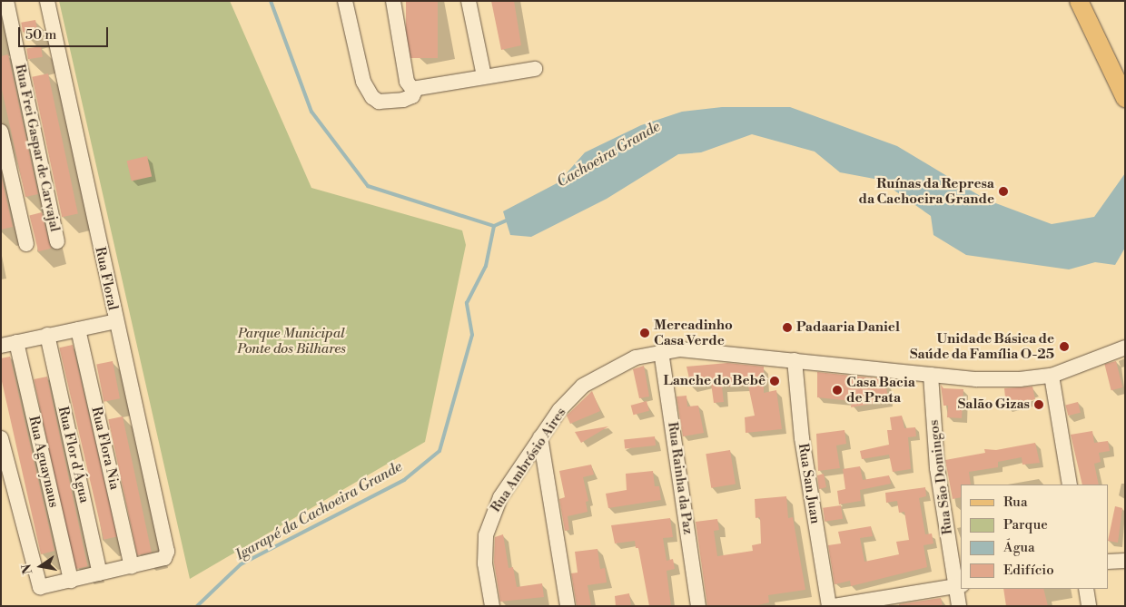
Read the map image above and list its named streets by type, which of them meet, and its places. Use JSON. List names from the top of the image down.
{
  "streets": {
    "street": [
      "Rua Frei Gaspar de Carvajal",
      "Rua Floral",
      "Rua Flora Nia",
      "Rua Flor d'Água",
      "Rua Ambrósio Aires",
      "Rua Aguaynaus",
      "Rua São Domingos",
      "Rua Rainha da Paz",
      "Rua San Juan"
    ]
  },
  "crossings": [
    ["Rua Floral", "Rua Flora Nia"],
    ["Rua Ambrósio Aires", "Rua São Domingos"],
    ["Rua Ambrósio Aires", "Rua Rainha da Paz"],
    ["Rua Ambrósio Aires", "Rua San Juan"]
  ],
  "water": ["Cachoeira Grande", "Igarapé da Cachoeira Grande"],
  "parks": ["Parque Municipal Ponte dos Bilhares"],
  "places": [
    "Ruínas da Represa da Cachoeira Grande",
    "Padaaria Daniel",
    "Mercadinho Casa Verde",
    "Unidade Básica de Saúde da Família O-25",
    "Lanche do Bebê",
    "Casa Bacia de Prata",
    "Salão Gizas"
  ],
  "legend": [
    "Rua",
    "Parque",
    "Água",
    "Edifício"
  ],
  "scale_bar": "50 m",
  "north": "left"
}
